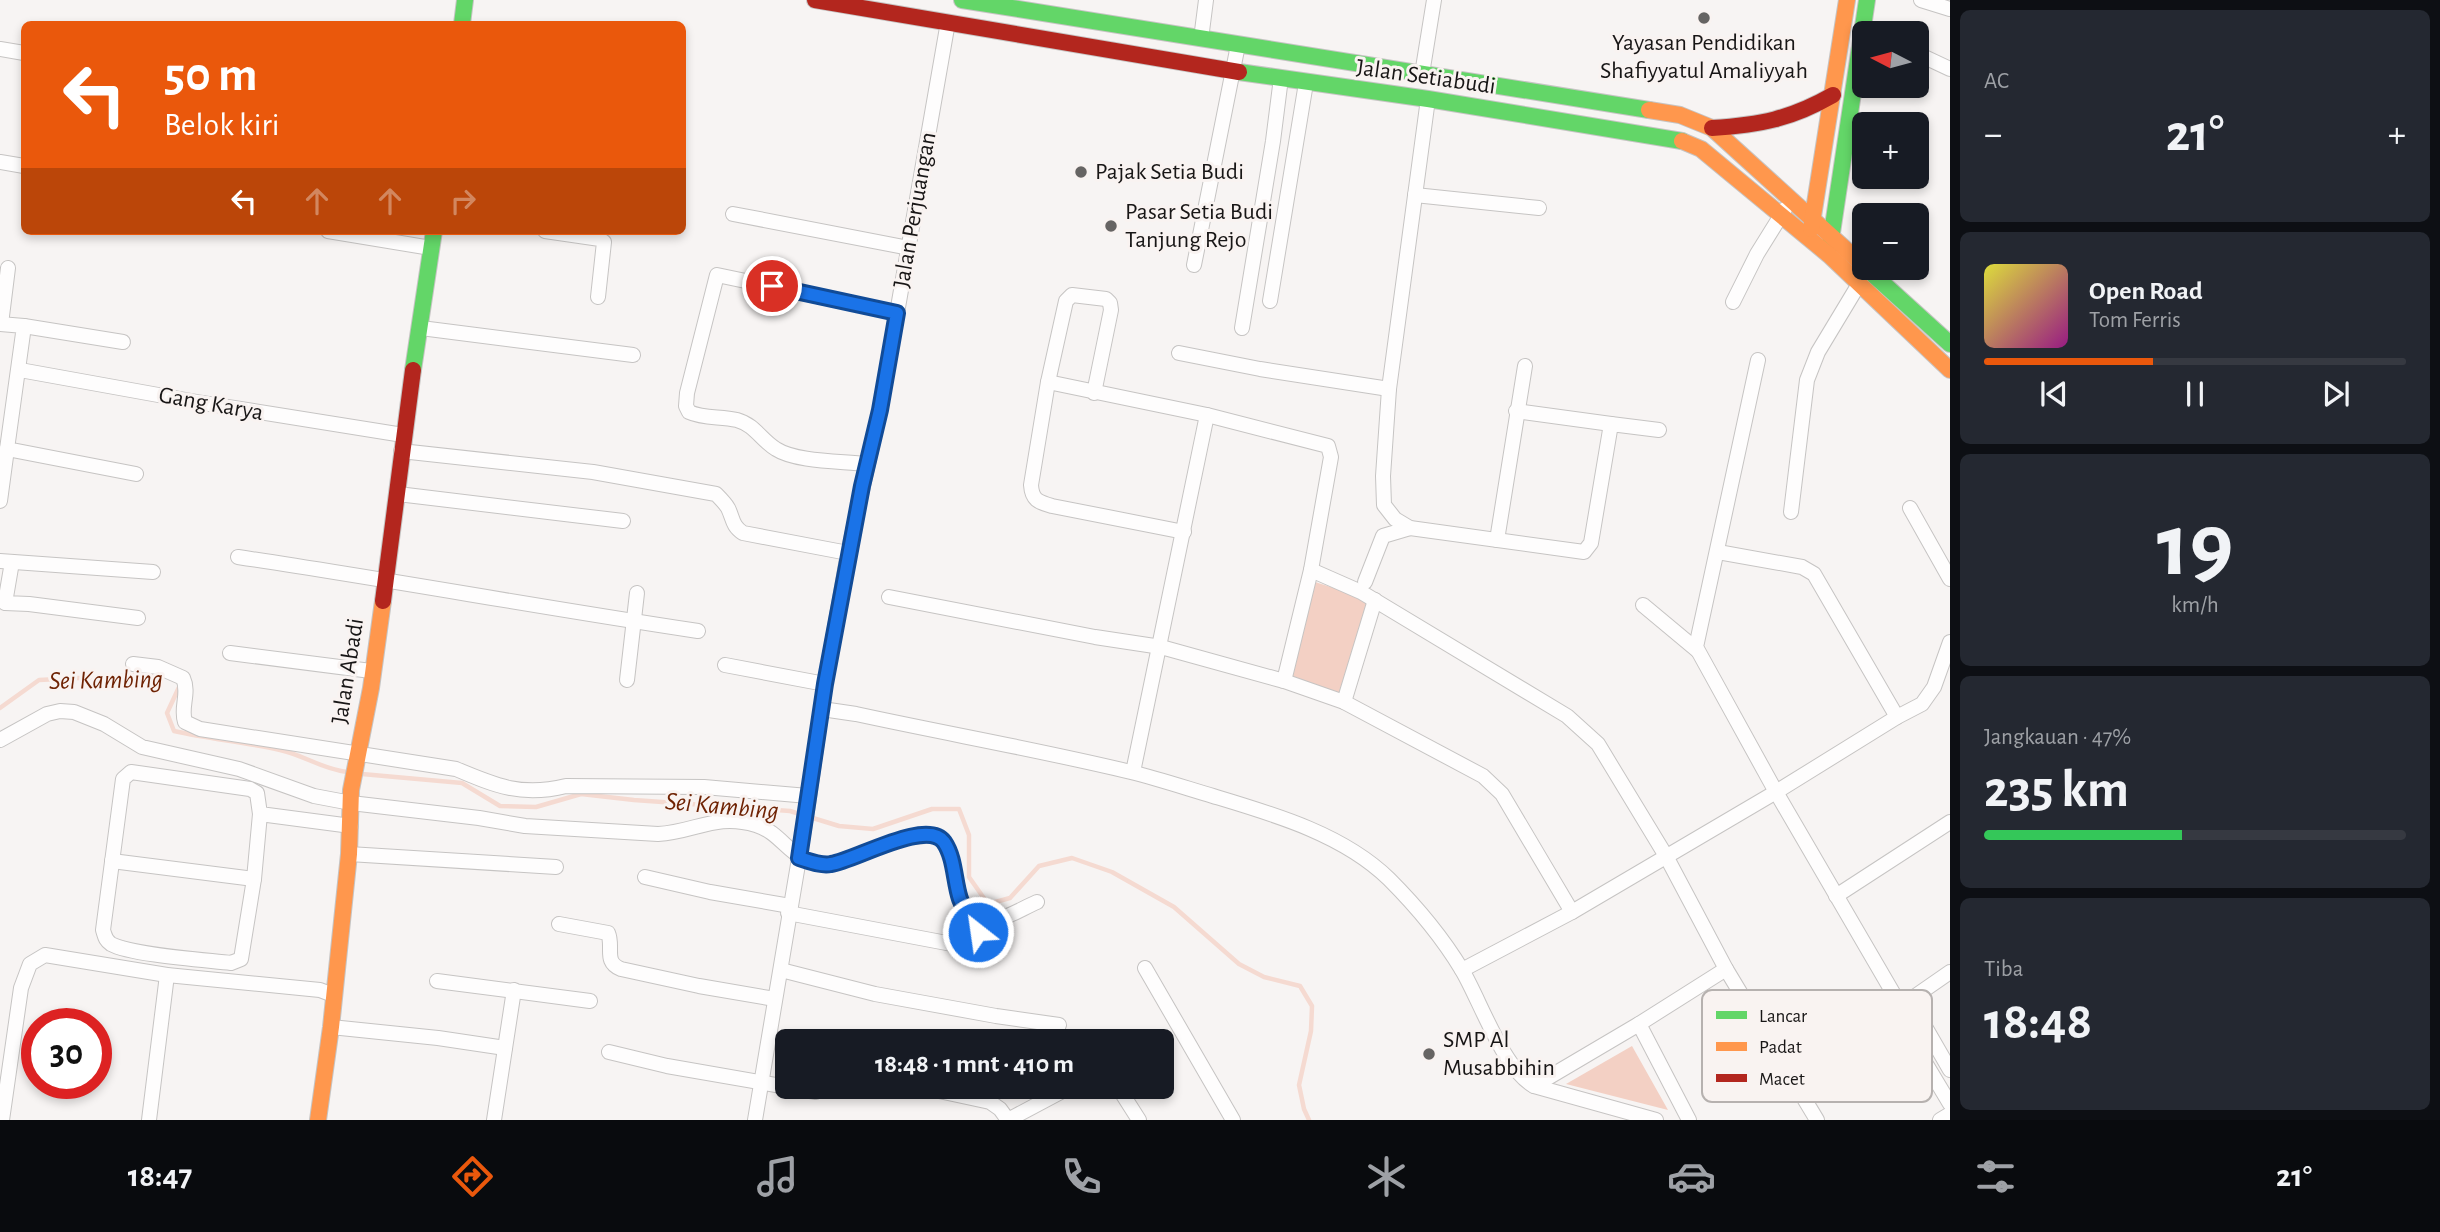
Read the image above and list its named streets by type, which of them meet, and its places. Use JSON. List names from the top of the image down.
{
  "streets": {
    "main road": ["Jalan Setiabudi", "Jalan Abadi"],
    "street": ["Jalan Perjuangan", "Gang Karya"]
  },
  "crossings": [
    ["Jalan Setiabudi", "Jalan Perjuangan"],
    ["Jalan Perjuangan", "Gang Karya"],
    ["Gang Karya", "Jalan Abadi"]
  ],
  "water": ["Sei Kambing"],
  "places": [
    "Yayasan Pendidikan Shafiyyatul Amaliyyah",
    "Pajak Setia Budi",
    "Pasar Setia Budi Tanjung Rejo",
    "SMP Al Musabbihin"
  ],
  "legend": ["Lancar", "Padat", "Macet"],
  "north": "left",
  "page": {
    "tile": [
      "AC",
      ["19", "km/h"],
      ["Jangkauan · 47%", "235 km"],
      ["Tiba", "18:48"]
    ],
    "map_buttons": ["+", "−"],
    "turn": ["50 m", "Belok kiri"],
    "heat": ["−", "21°", "+"],
    "song": ["Open Road", "Tom Ferris"],
    "limit": "30",
    "trip": "18:48 · 1 mnt · 410 m",
    "tabs": ["18:47", "21°"]
  }
}
